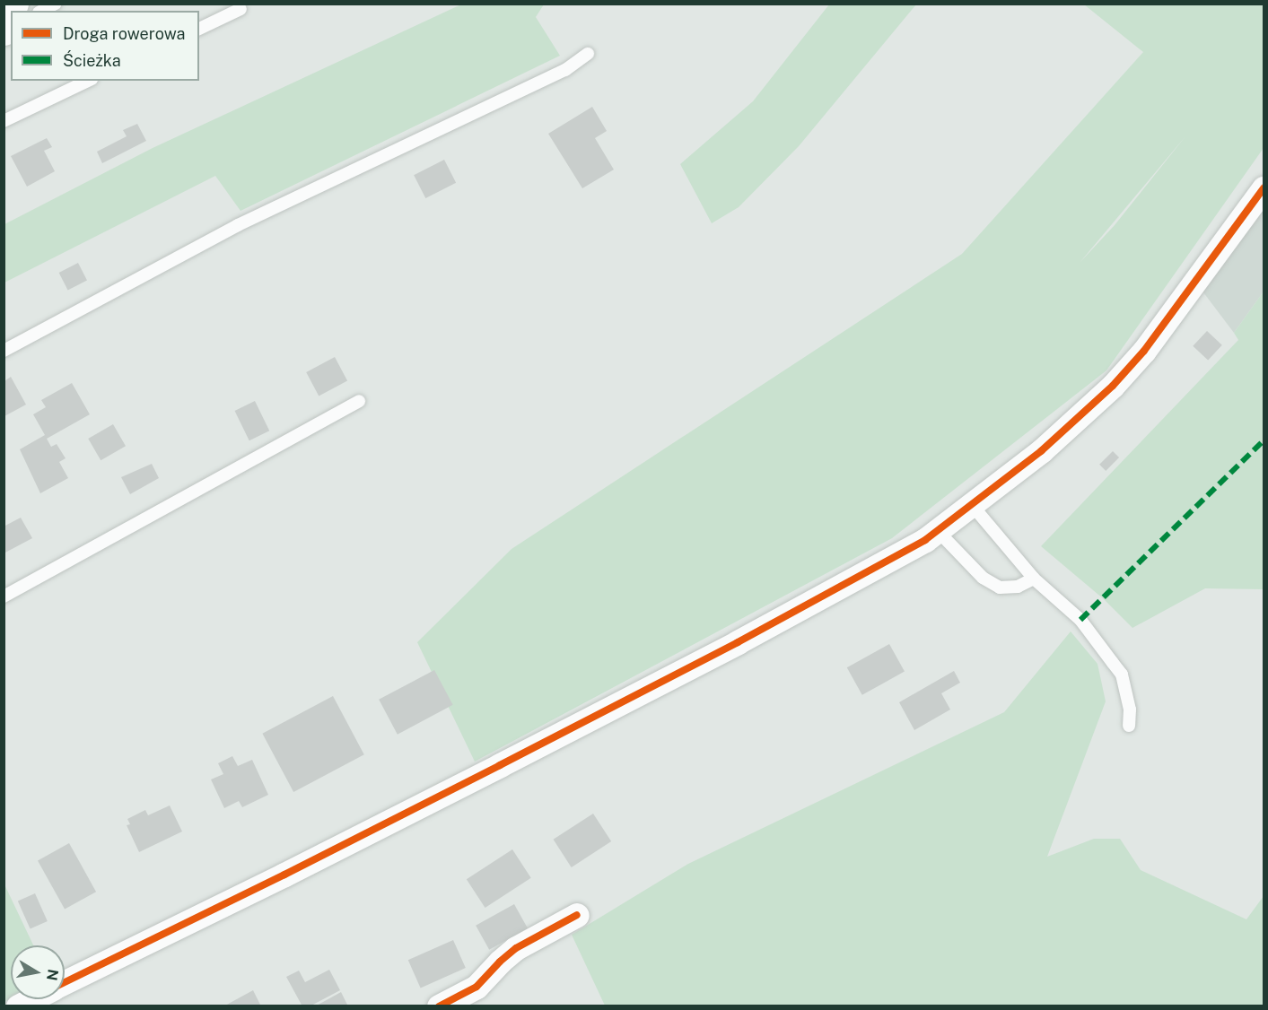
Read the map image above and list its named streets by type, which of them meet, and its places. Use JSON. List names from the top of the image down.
{
  "legend": ["Droga rowerowa", "Ścieżka"],
  "north": "right"
}
